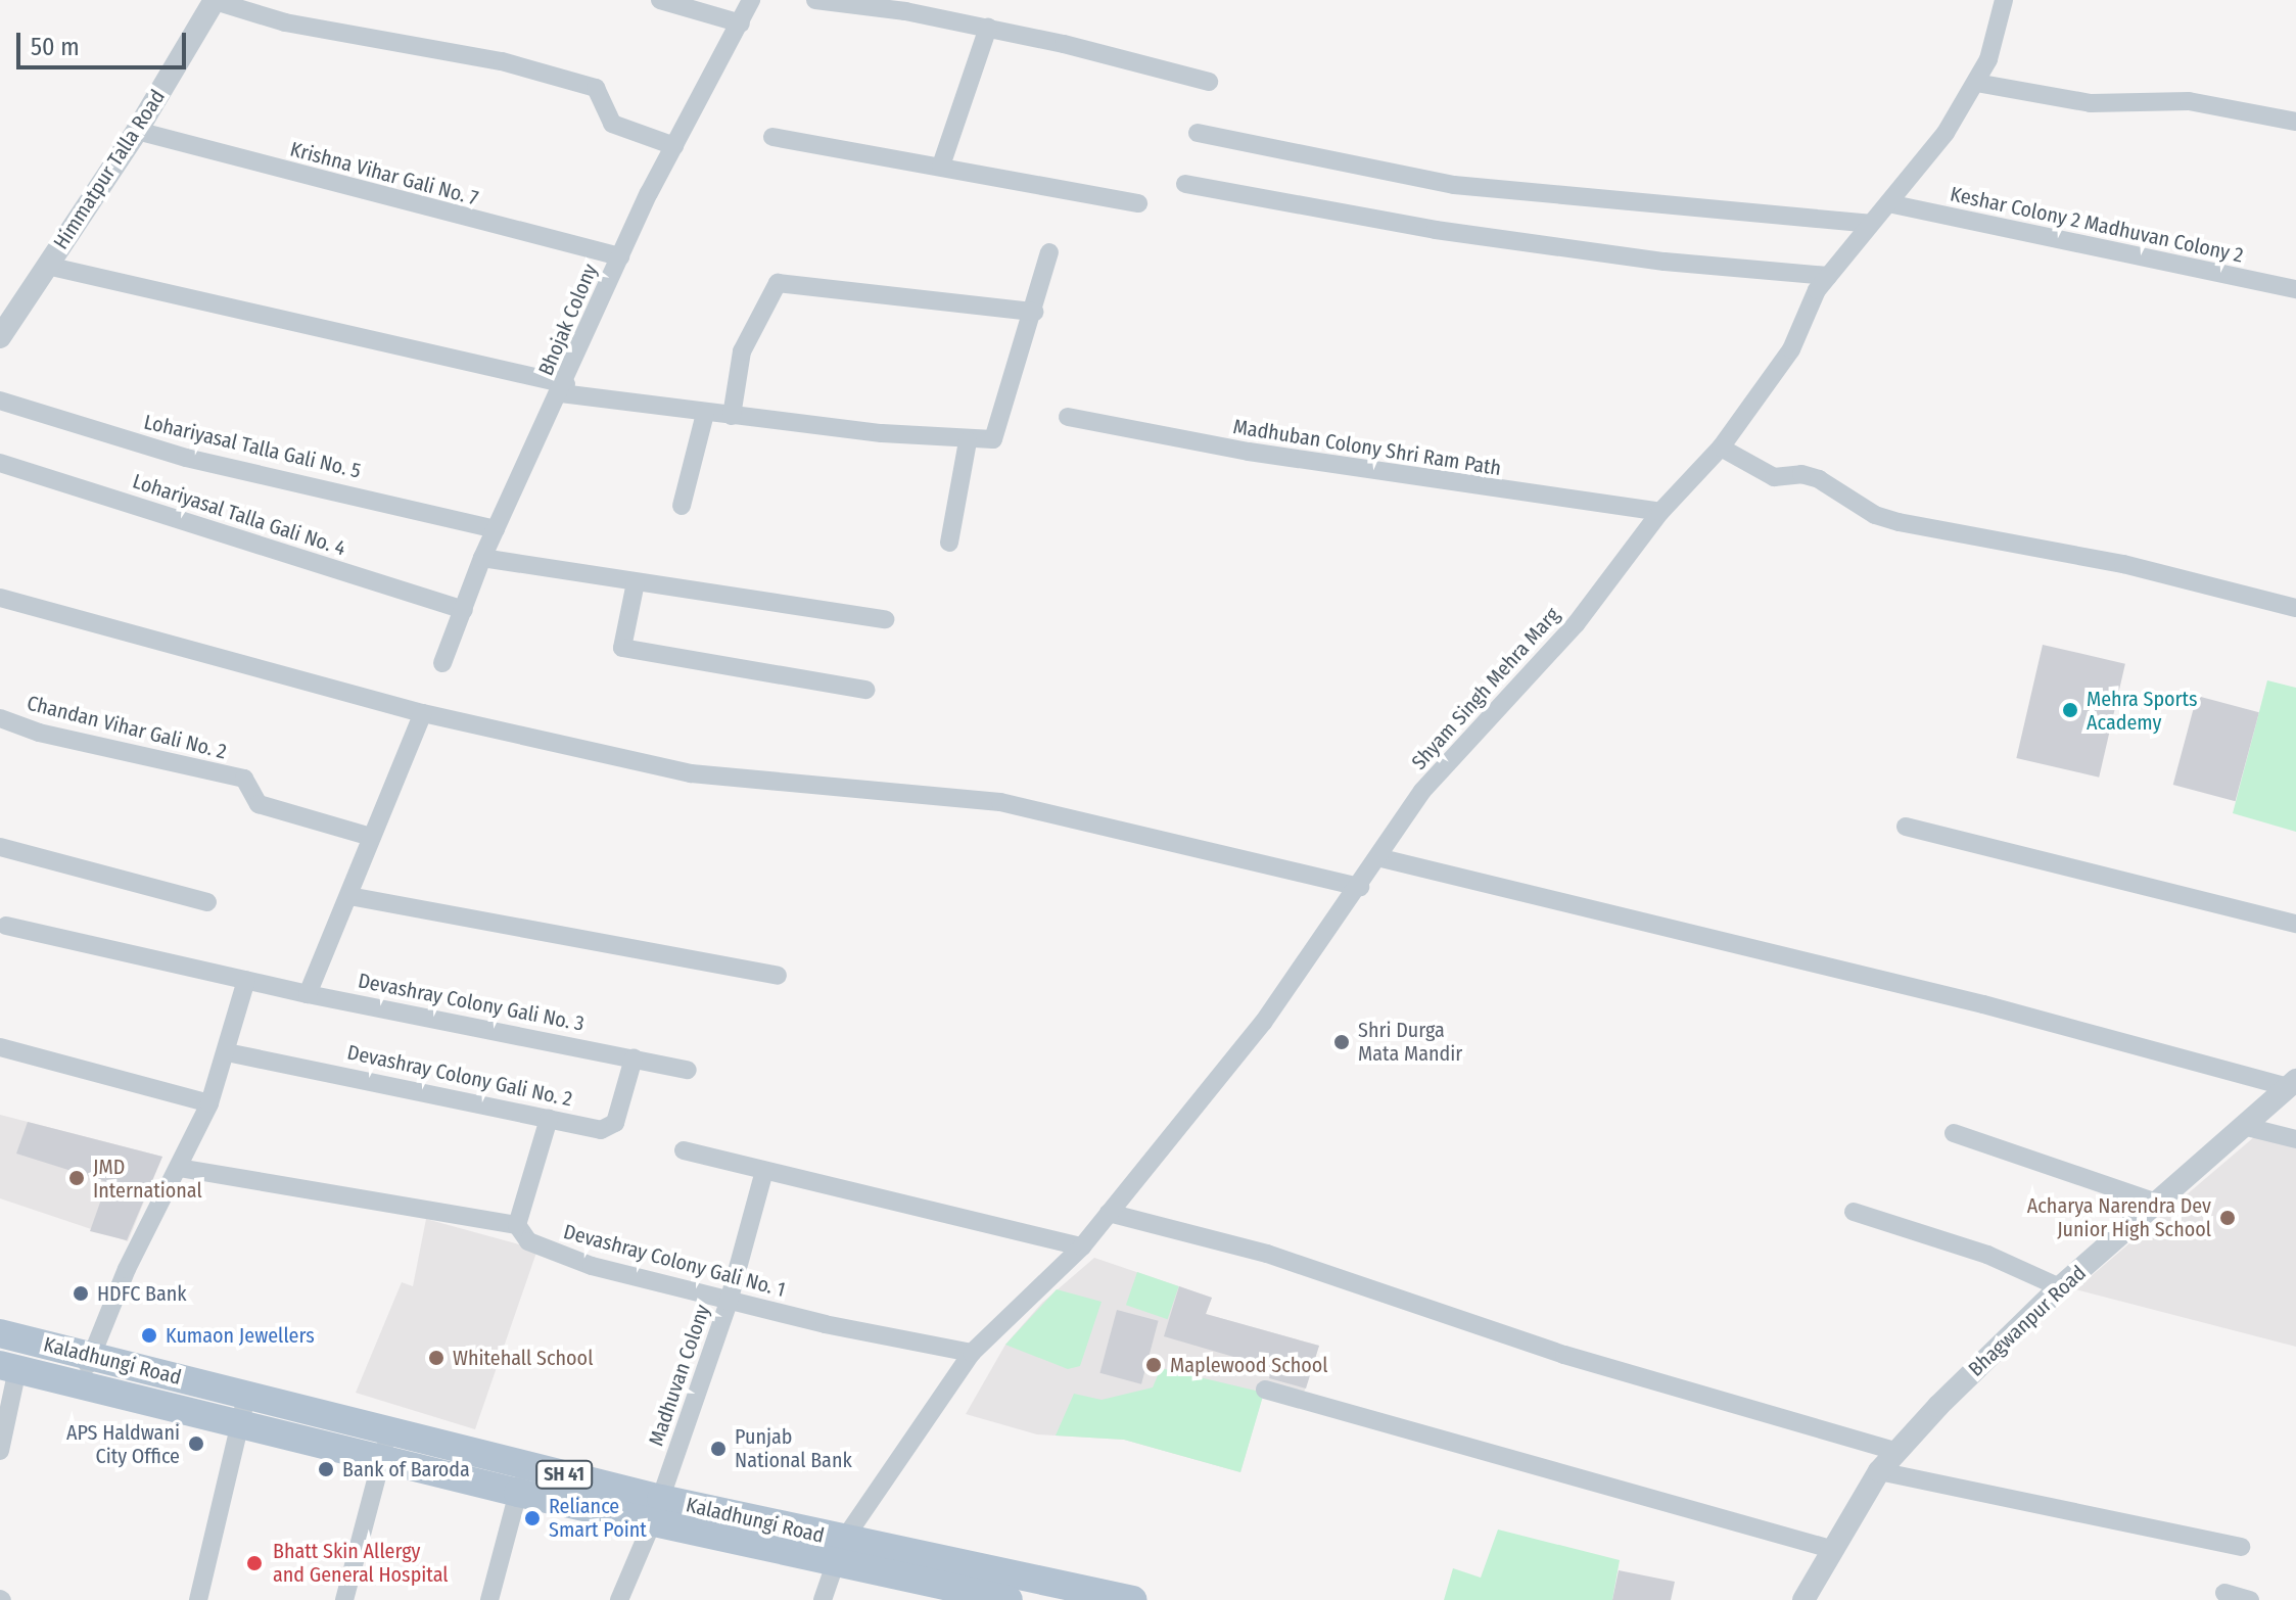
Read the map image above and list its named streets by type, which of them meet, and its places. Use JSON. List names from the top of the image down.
{
  "streets": {
    "main road": ["Kaladhungi Road", "SH 41"],
    "street": [
      "Himmatpur Talla Road",
      "Krishna Vihar Gali No. 7",
      "Keshar Colony 2 Madhuvan Colony 2",
      "Bhojak Colony",
      "Lohariyasal Talla Gali No. 5",
      "Madhuban Colony Shri Ram Path",
      "Lohariyasal Talla Gali No. 4",
      "Shyam Singh Mehra Marg",
      "Chandan Vihar Gali No. 2",
      "Devashray Colony Gali No. 3",
      "Devashray Colony Gali No. 2",
      "Devashray Colony Gali No. 1",
      "Bhagwanpur Road",
      "Madhuvan Colony"
    ]
  },
  "crossings": [
    ["Himmatpur Talla Road", "Krishna Vihar Gali No. 7"],
    ["Krishna Vihar Gali No. 7", "Bhojak Colony"],
    ["Keshar Colony 2 Madhuvan Colony 2", "Shyam Singh Mehra Marg"],
    ["Bhojak Colony", "Lohariyasal Talla Gali No. 5"],
    ["Bhojak Colony", "Lohariyasal Talla Gali No. 4"],
    ["Madhuban Colony Shri Ram Path", "Shyam Singh Mehra Marg"],
    ["Shyam Singh Mehra Marg", "Devashray Colony Gali No. 1"],
    ["Shyam Singh Mehra Marg", "Kaladhungi Road"],
    ["Devashray Colony Gali No. 3", "Devashray Colony Gali No. 2"],
    ["Devashray Colony Gali No. 1", "Madhuvan Colony"],
    ["Kaladhungi Road", "Madhuvan Colony"]
  ],
  "places": [
    "Mehra Sports Academy",
    "Shri Durga Mata Mandir",
    "JMD International",
    "Acharya Narendra Dev Junior High School",
    "HDFC Bank",
    "Kumaon Jewellers",
    "Whitehall School",
    "Maplewood School",
    "APS Haldwani City Office",
    "Punjab National Bank",
    "Bank of Baroda",
    "Reliance Smart Point",
    "Bhatt Skin Allergy and General Hospital"
  ],
  "scale_bar": "50 m"
}
